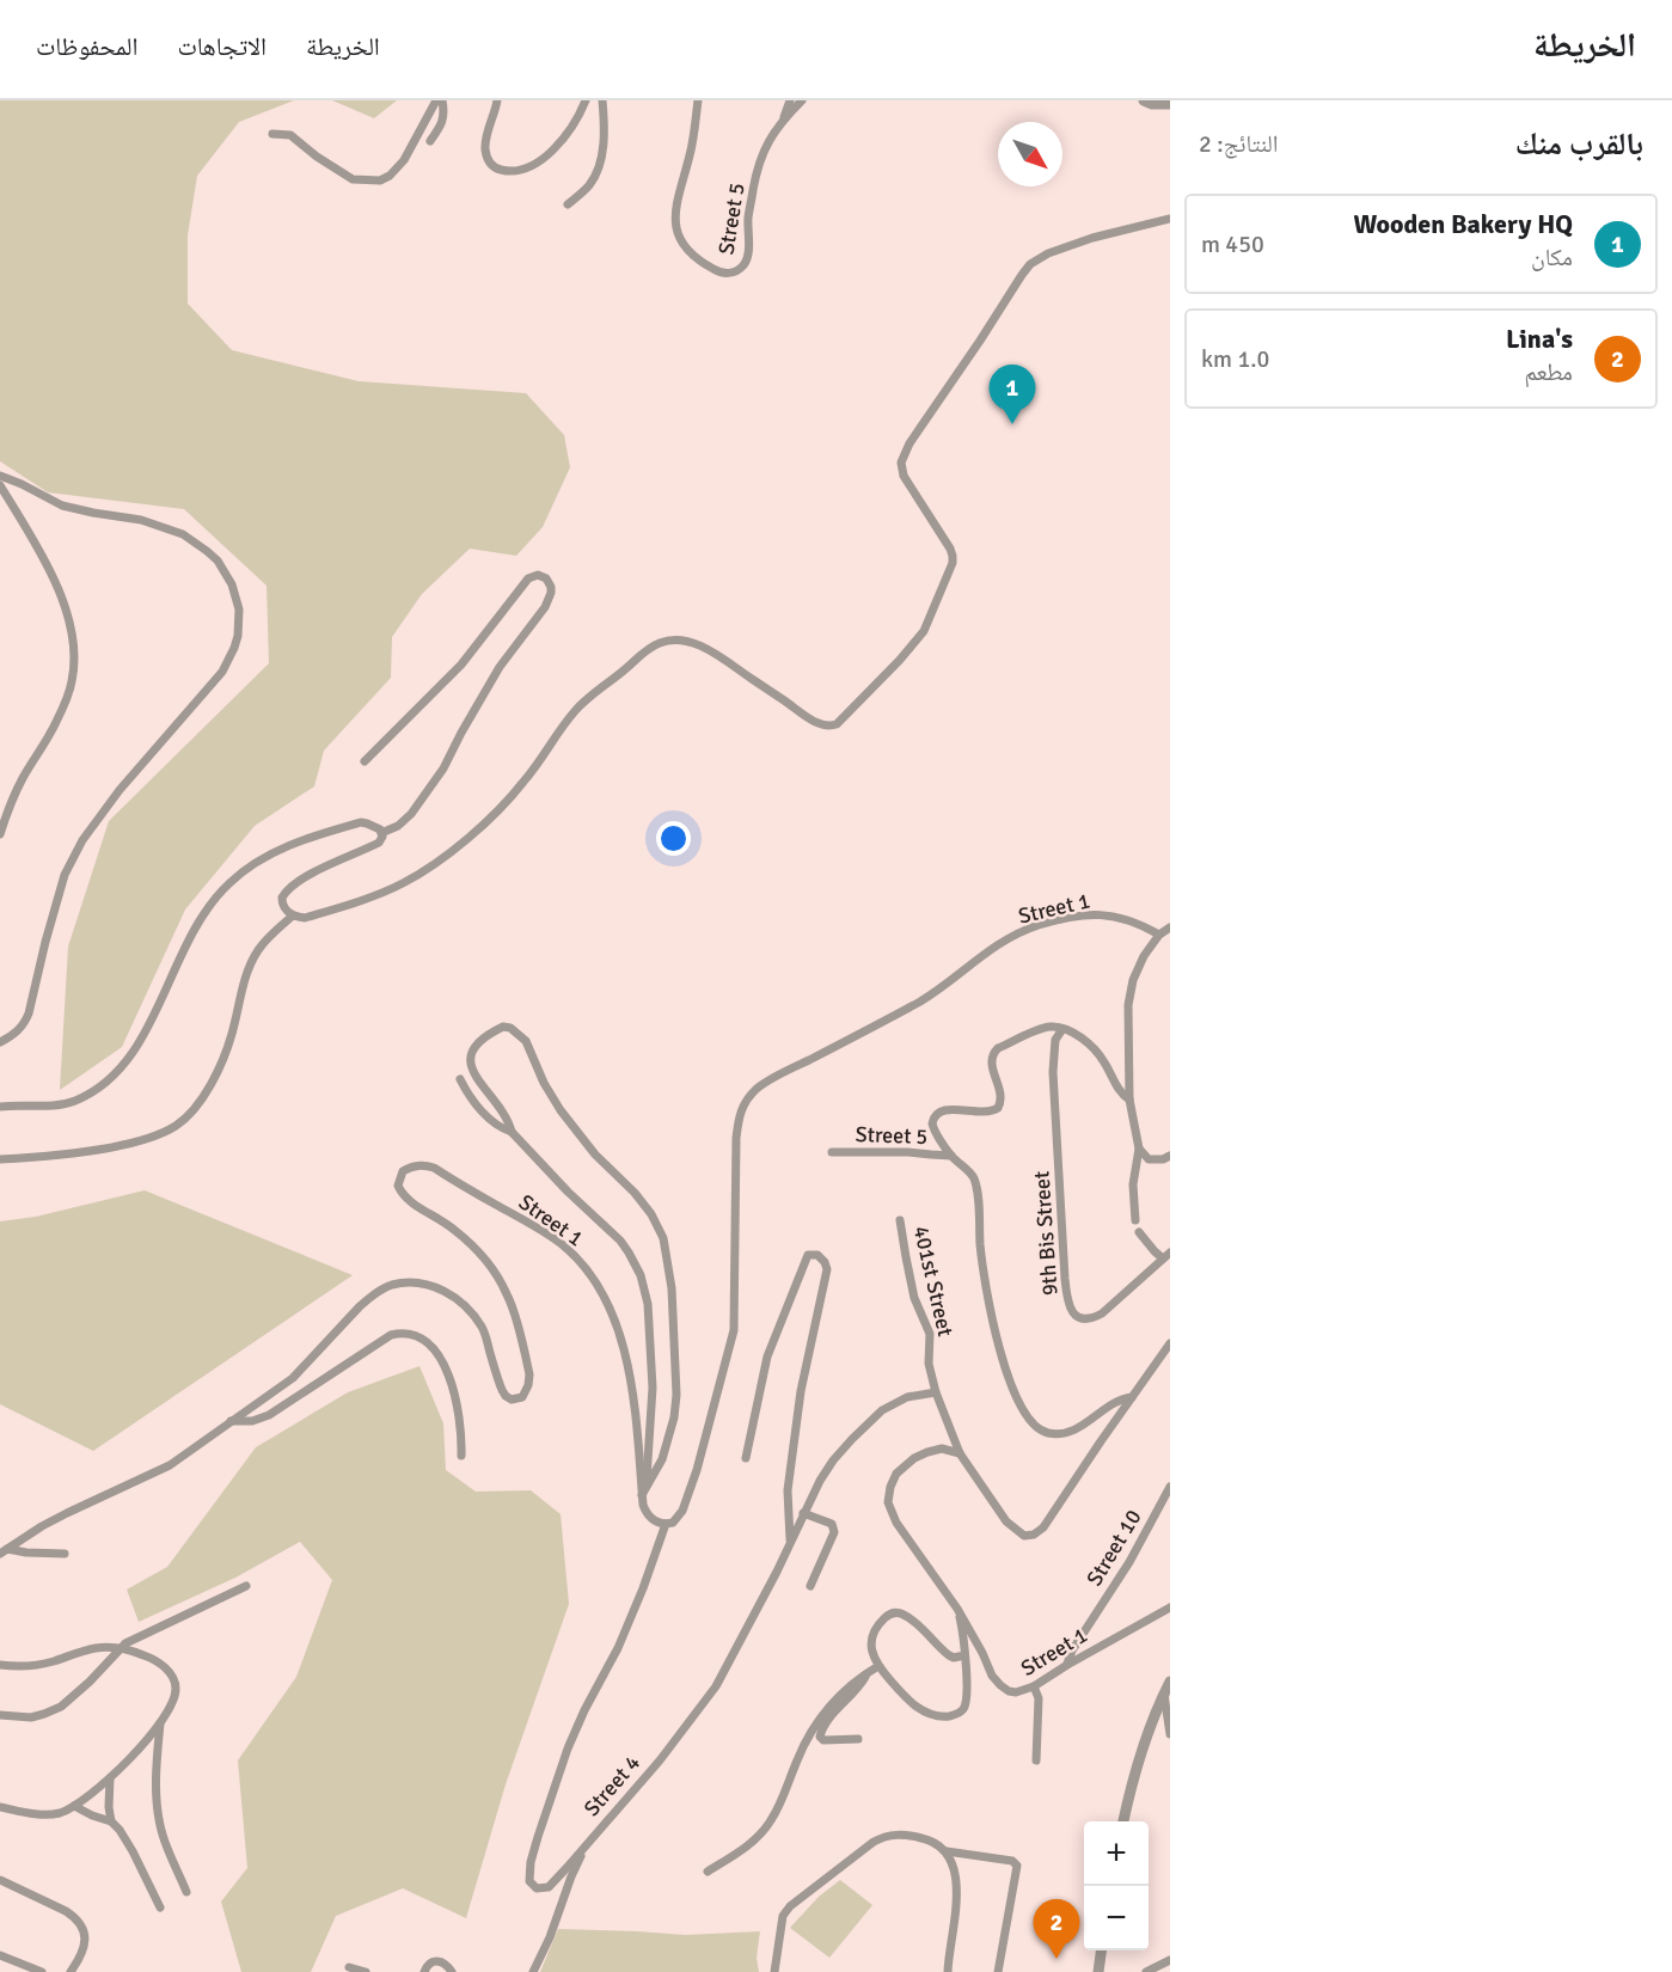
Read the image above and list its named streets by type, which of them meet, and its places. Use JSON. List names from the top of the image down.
{
  "streets": {
    "street": [
      "Street 5",
      "Street 1",
      "9th Bis Street",
      "401st Street",
      "Street 10",
      "Street 4"
    ]
  },
  "crossings": [
    ["Street 1", "Street 10"],
    ["Street 1", "Street 4"],
    ["401st Street", "Street 4"]
  ],
  "north": "bottom right",
  "page": {
    "header": "الخريطة",
    "nav": ["الخريطة", "الاتجاهات", "المحفوظات"],
    "heading": ["بالقرب منك", "النتائج: 2"],
    "list": [
      {
        "mark": "1",
        "name": "Wooden Bakery HQ",
        "note": "مكان",
        "value": "450 m"
      },
      {
        "mark": "2",
        "name": "Lina's",
        "note": "مطعم",
        "value": "1.0 km"
      }
    ],
    "pins": ["1", "2"],
    "map_buttons": ["+", "−"]
  }
}
